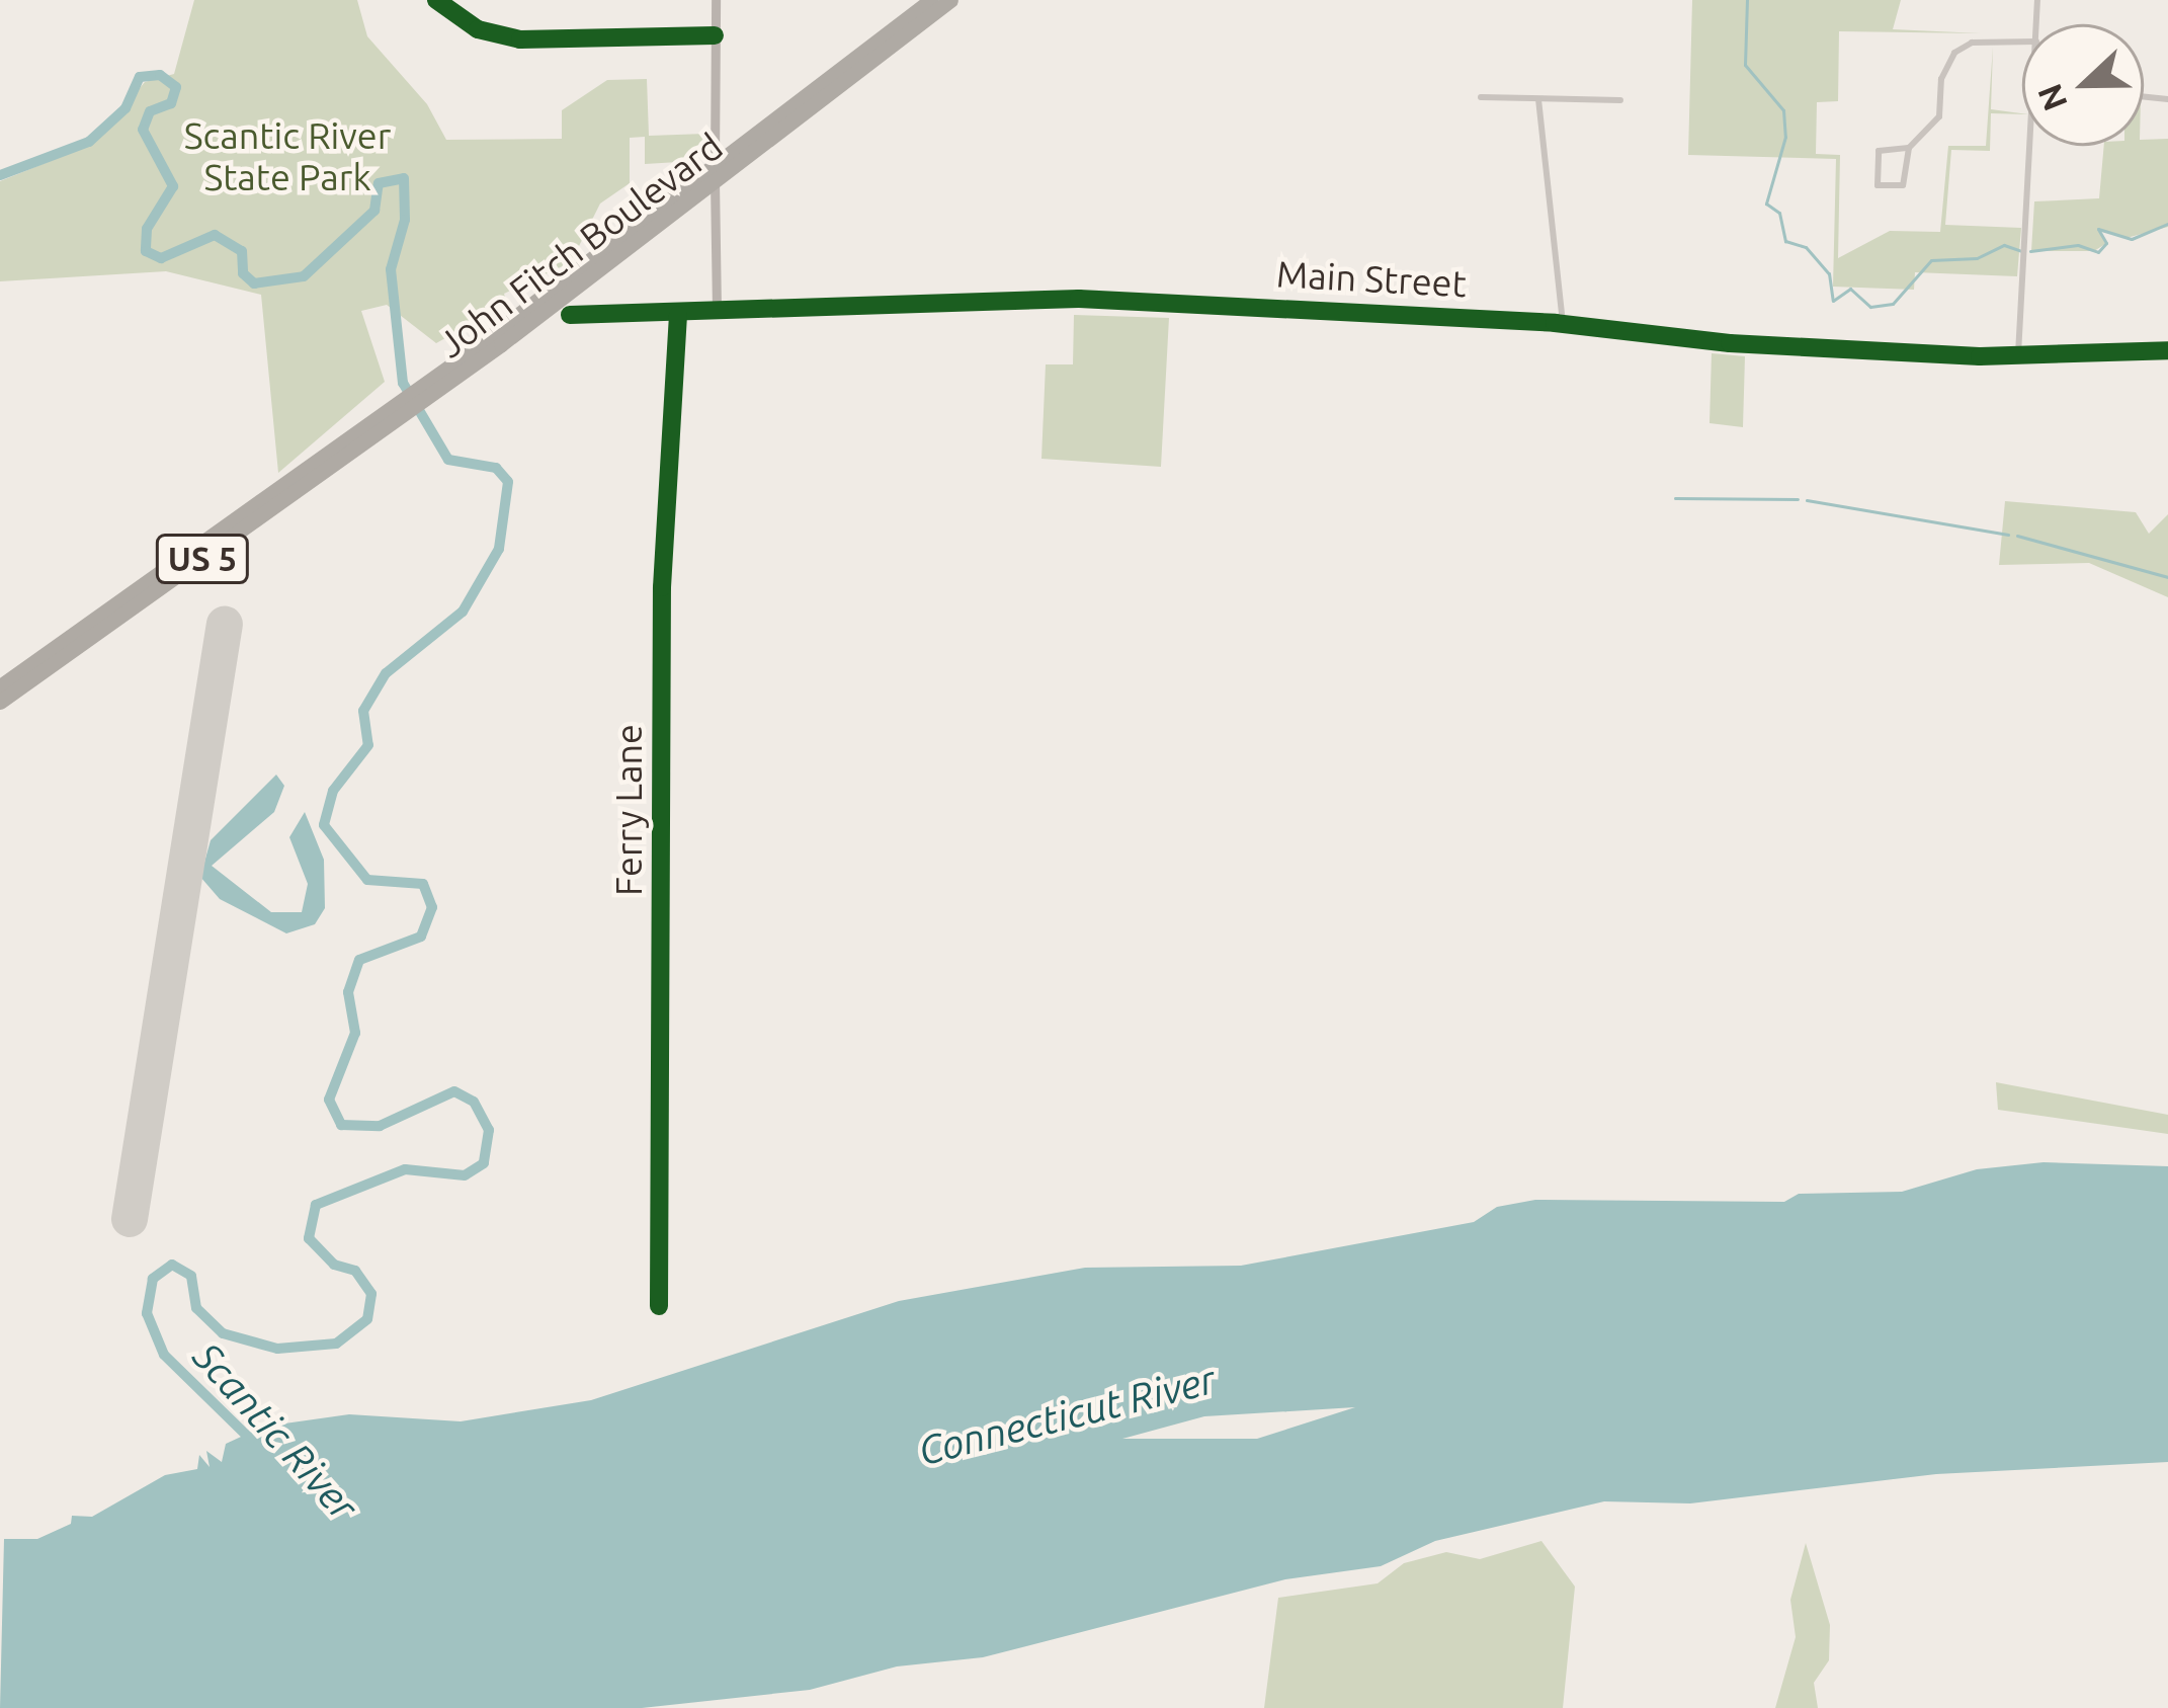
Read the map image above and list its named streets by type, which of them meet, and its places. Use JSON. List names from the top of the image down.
{
  "streets": {
    "highway": ["John Fitch Boulevard", "US 5"],
    "street": ["Main Street", "Ferry Lane"]
  },
  "crossings": [
    ["Main Street", "Ferry Lane"]
  ],
  "water": ["Connecticut River", "Scantic River"],
  "parks": ["Scantic River State Park"],
  "north": "left"
}
